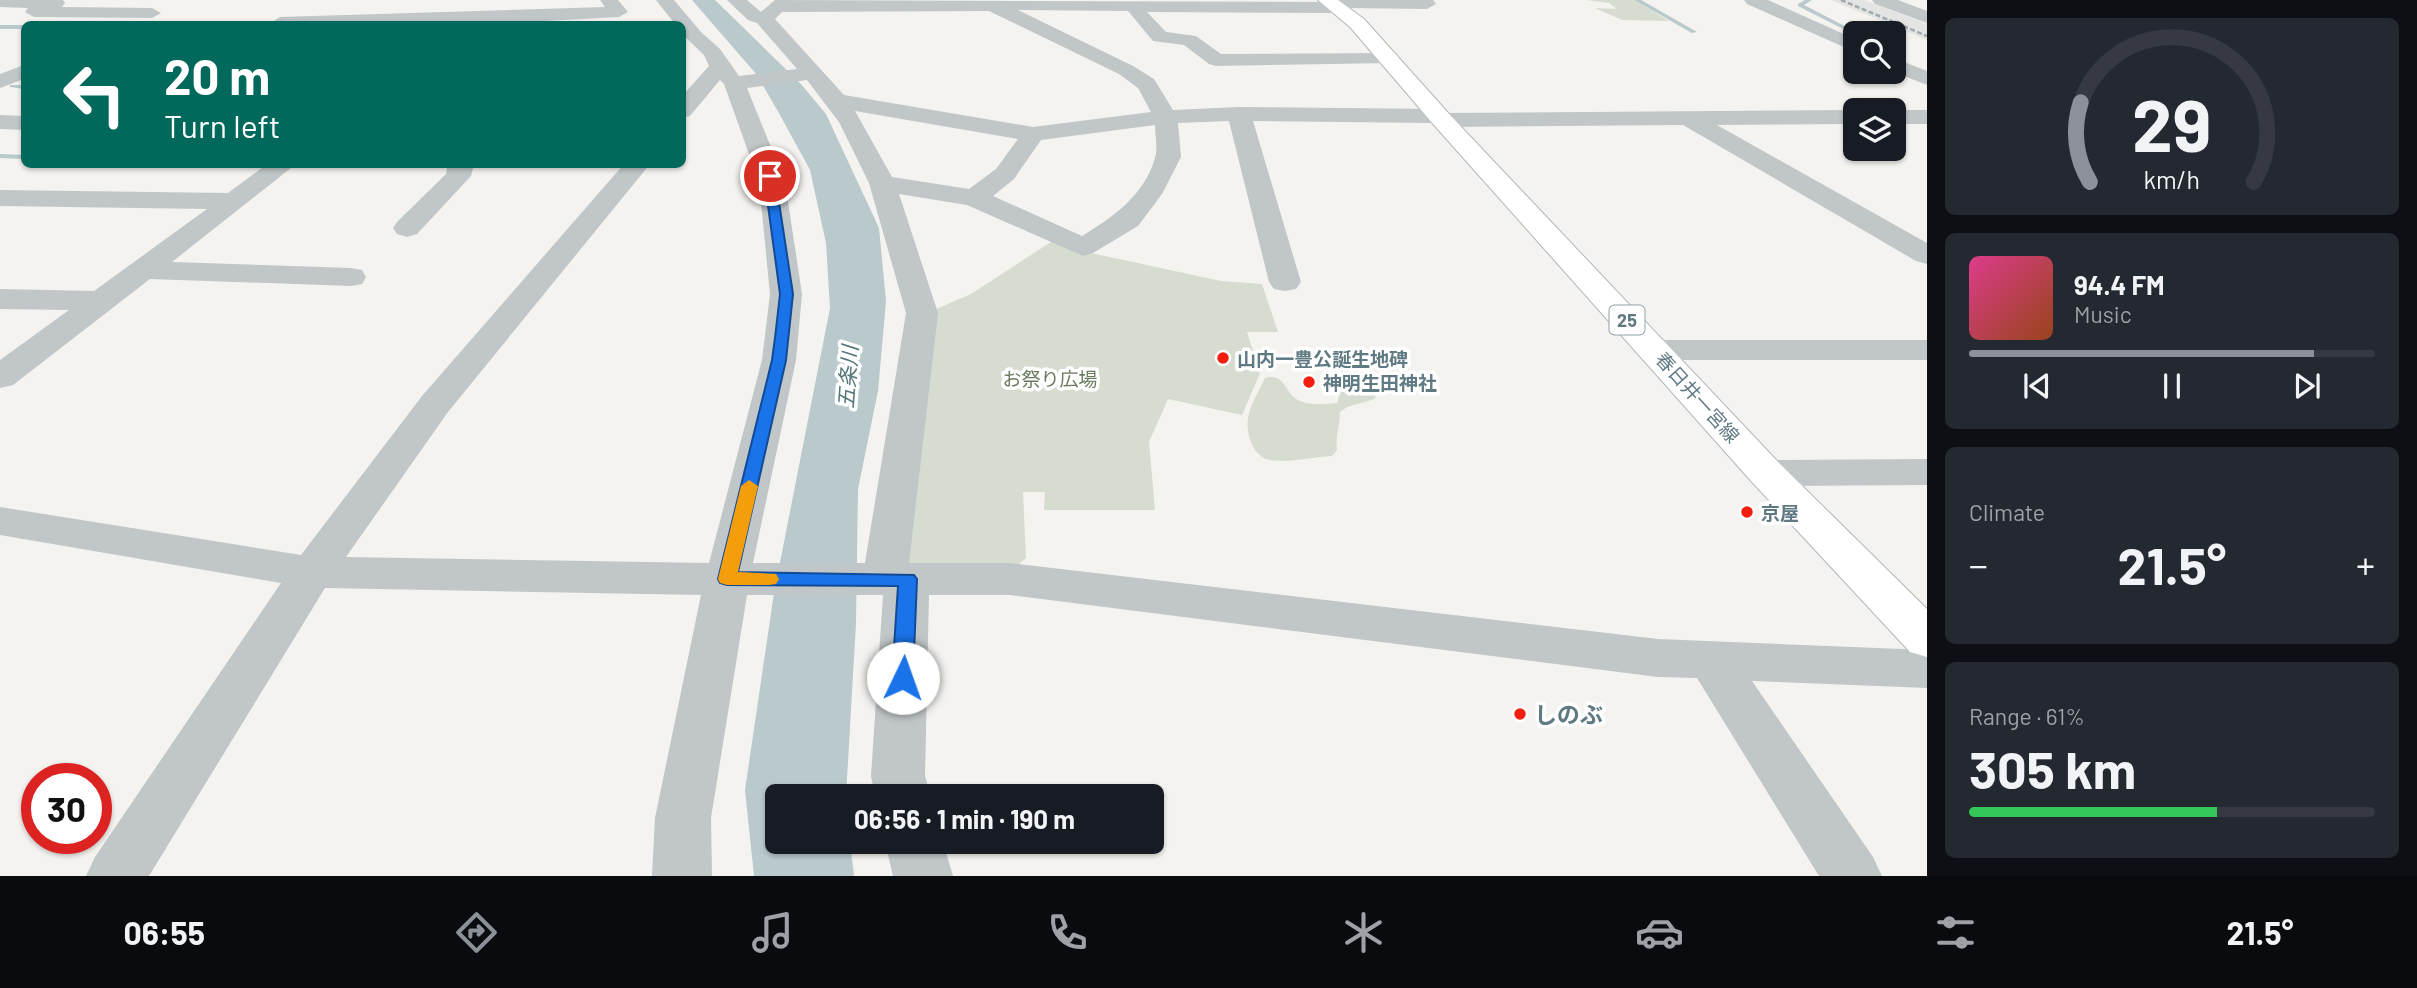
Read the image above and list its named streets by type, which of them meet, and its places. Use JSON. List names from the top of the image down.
{
  "streets": {
    "main road": ["25", "春日井一宮線"]
  },
  "water": ["五条川"],
  "parks": ["お祭り広場"],
  "places": [
    "山内一豊公誕生地碑",
    "神明生田神社",
    "京屋",
    "しのぶ"
  ],
  "page": {
    "turn": ["20 m", "Turn left"],
    "song": ["94.4 FM", "Music"],
    "tile": [
      "Climate",
      ["Range · 61%", "305 km"]
    ],
    "heat": ["−", "21.5°", "+"],
    "limit": "30",
    "trip": "06:56 · 1 min · 190 m",
    "tabs": ["06:55", "21.5°"],
    "gauge": ["29", "km/h"]
  }
}
